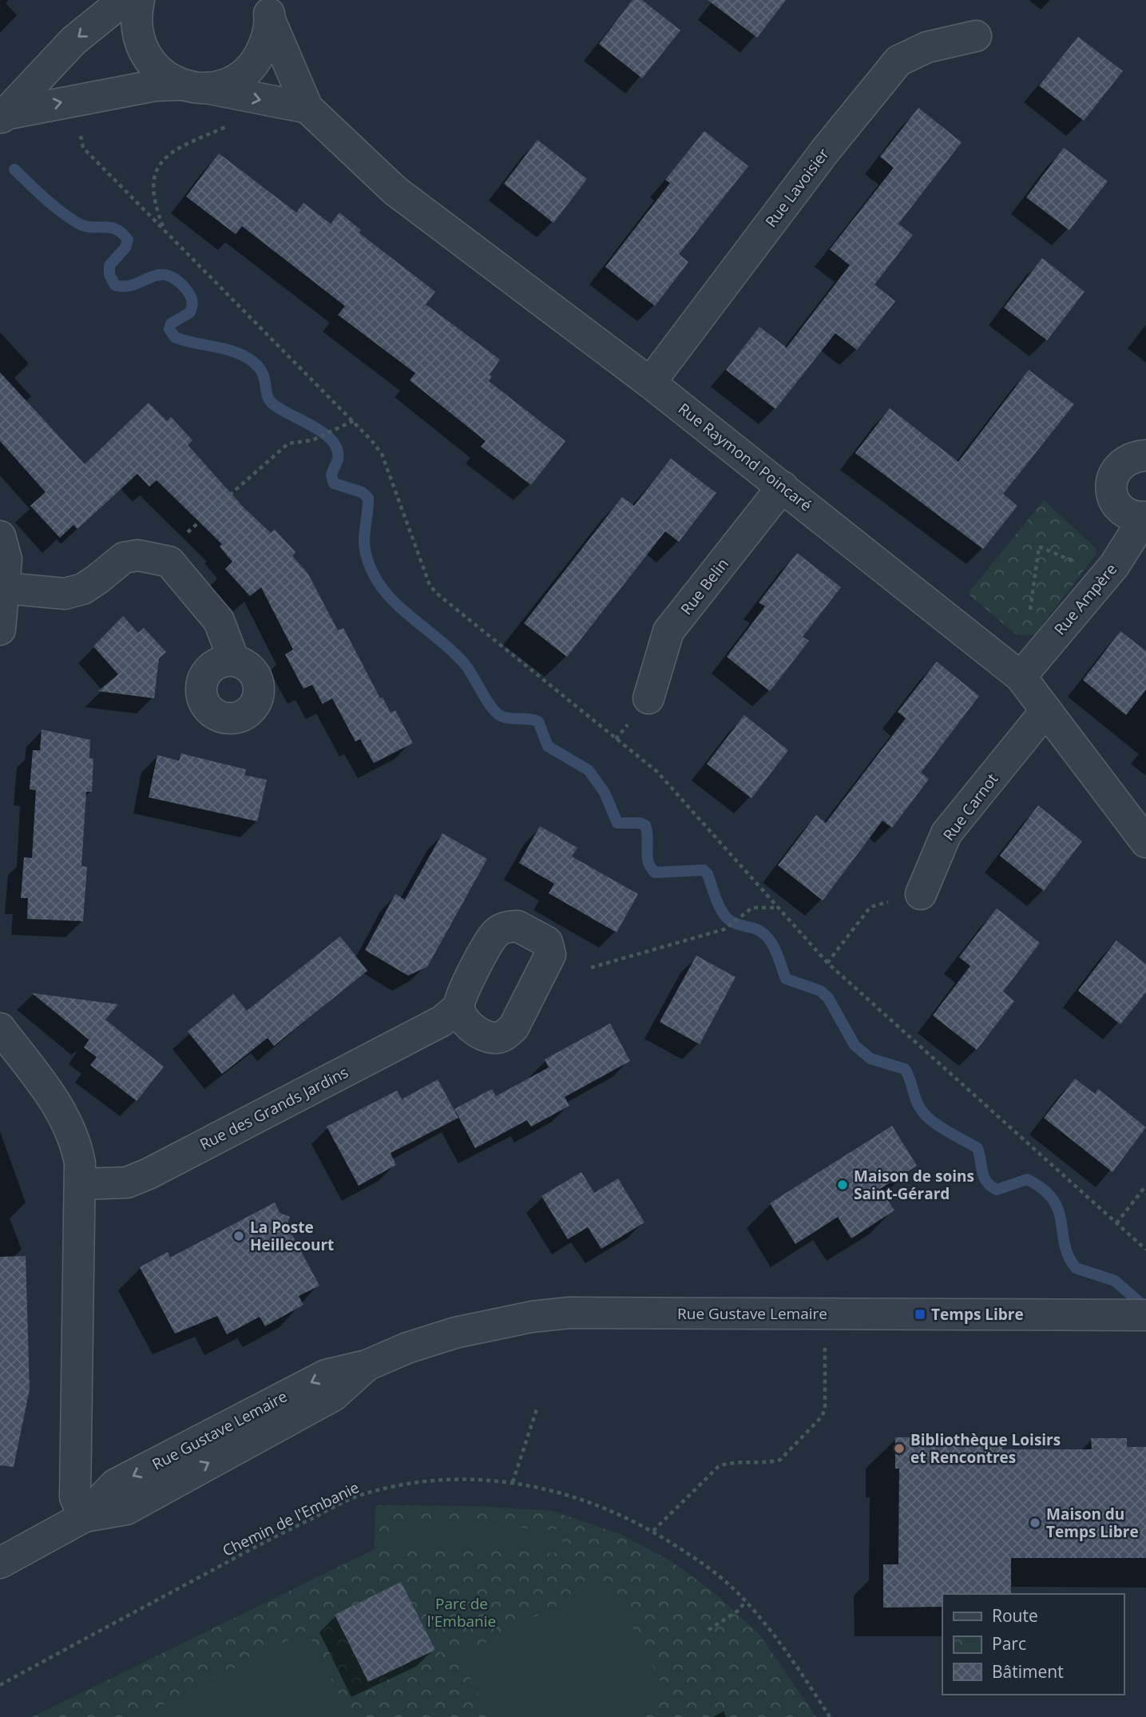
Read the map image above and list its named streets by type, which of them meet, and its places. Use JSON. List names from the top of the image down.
{
  "streets": {
    "street": [
      "Rue Lavoisier",
      "Rue Raymond Poincaré",
      "Rue Belin",
      "Rue Ampère",
      "Rue Carnot",
      "Rue des Grands Jardins",
      "Rue Gustave Lemaire"
    ],
    "path": ["Chemin de l'Embanie"]
  },
  "crossings": [
    ["Rue Lavoisier", "Rue Raymond Poincaré"],
    ["Rue Raymond Poincaré", "Rue Belin"],
    ["Rue Raymond Poincaré", "Rue Ampère"],
    ["Rue Raymond Poincaré", "Rue Carnot"]
  ],
  "parks": ["Parc de l'Embanie"],
  "places": {
    "other": [
      "Maison de soins Saint-Gérard",
      "La Poste Heillecourt",
      "Bibliothèque Loisirs et Rencontres",
      "Maison du Temps Libre"
    ],
    "transit": ["Temps Libre"]
  },
  "legend": ["Route", "Parc", "Bâtiment"]
}
